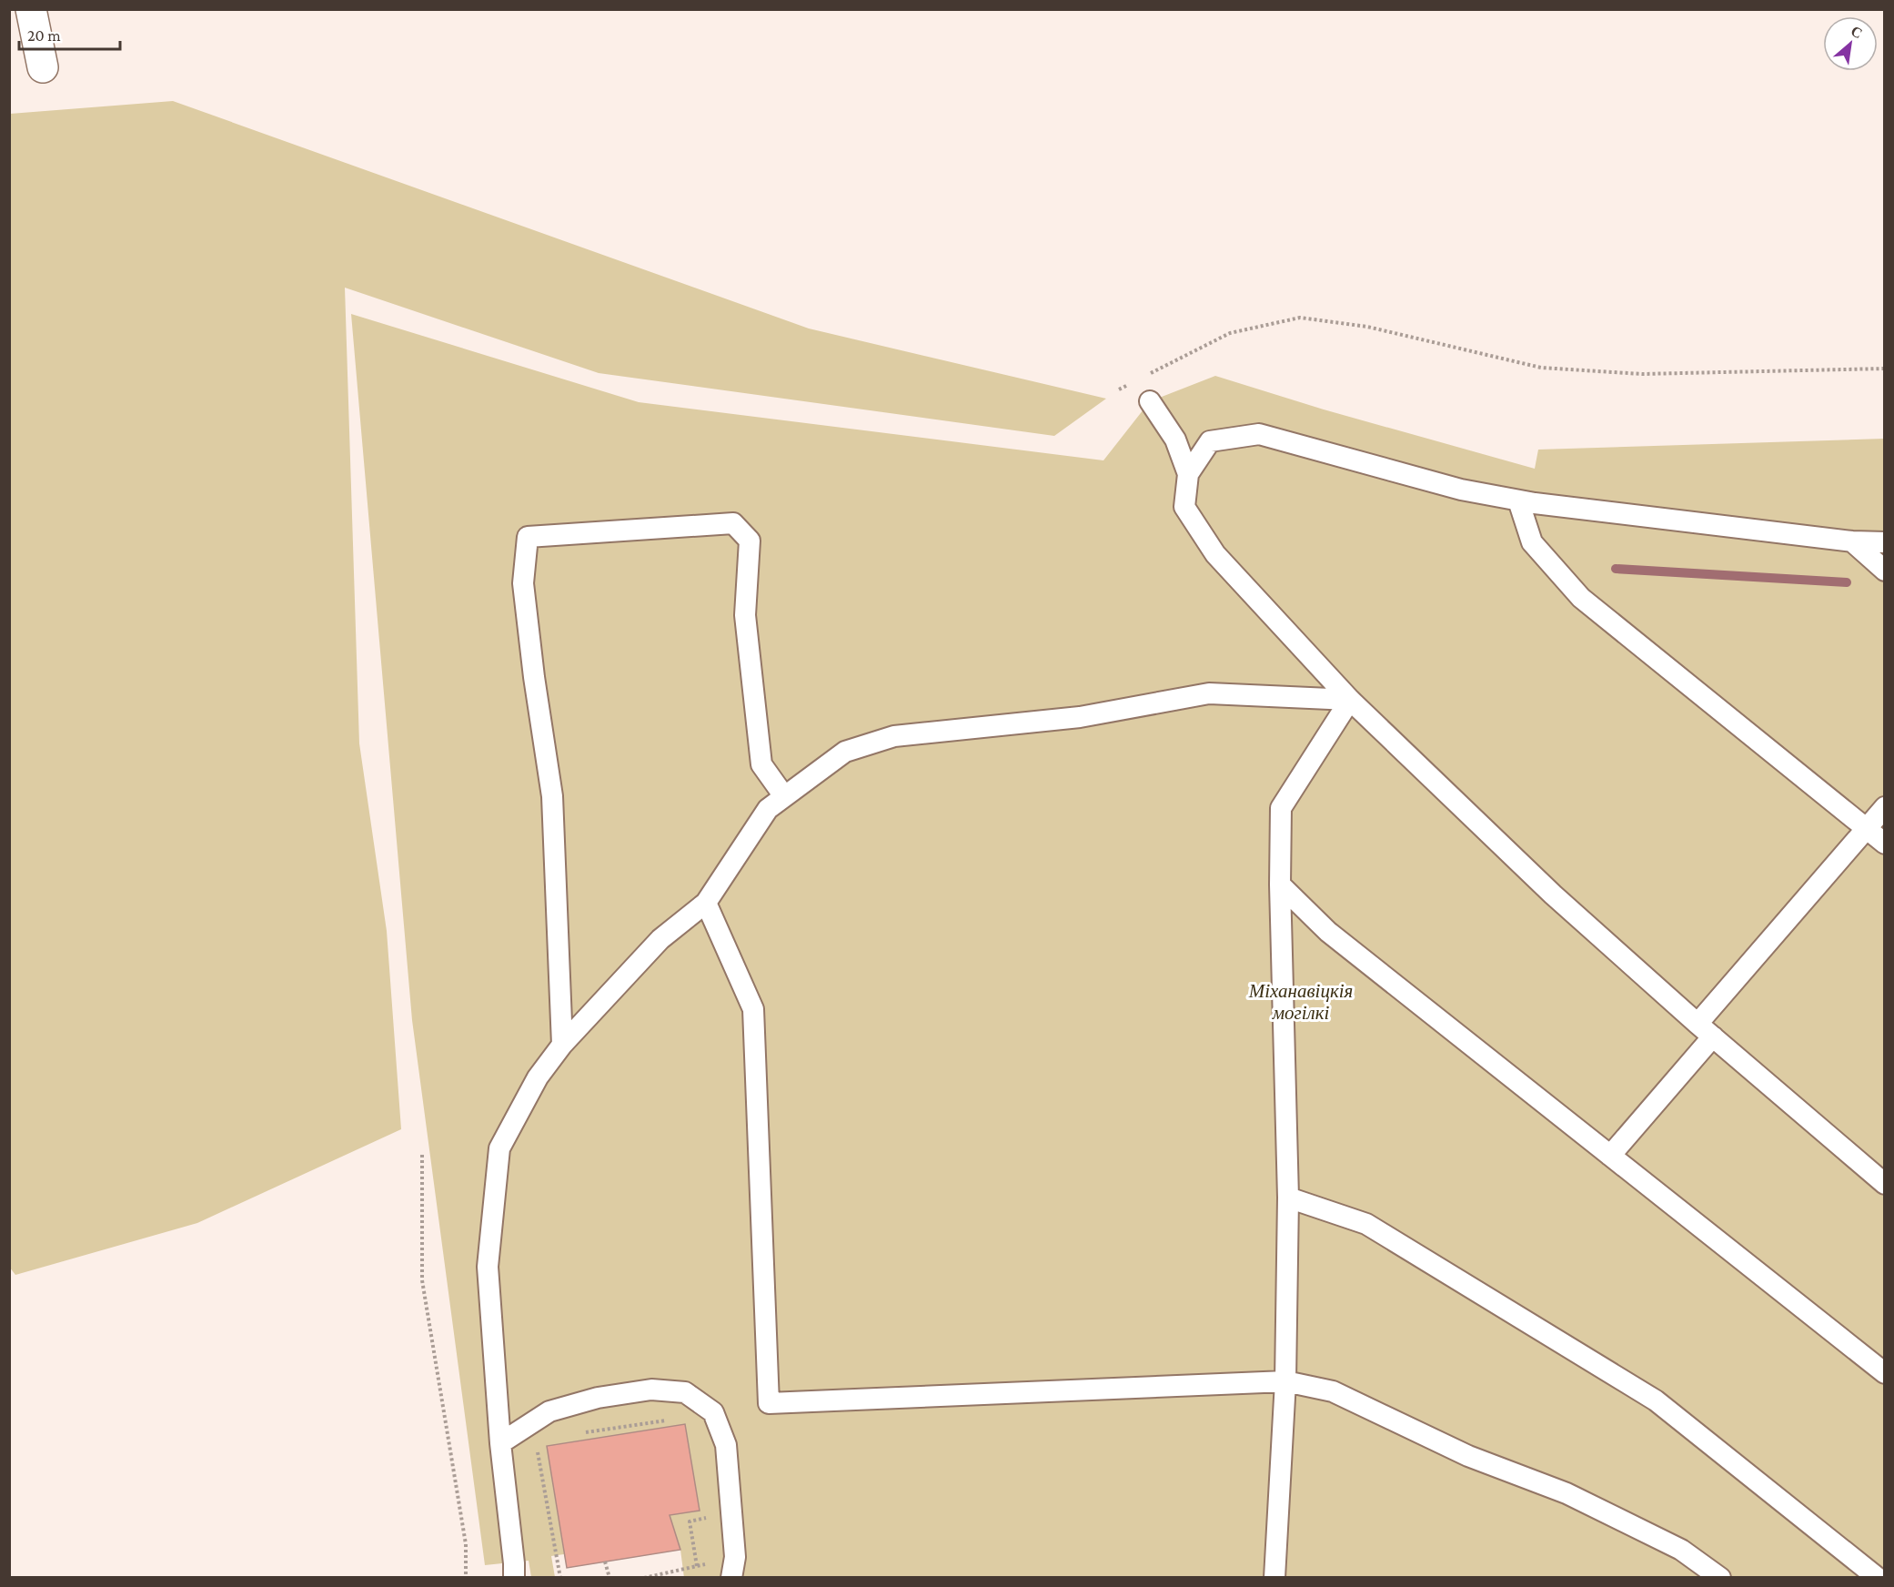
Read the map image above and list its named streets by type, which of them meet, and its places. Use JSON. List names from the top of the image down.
{
  "parks": ["Міханавіцкія могілкі"],
  "scale_bar": "20 m",
  "north": "top right"
}
